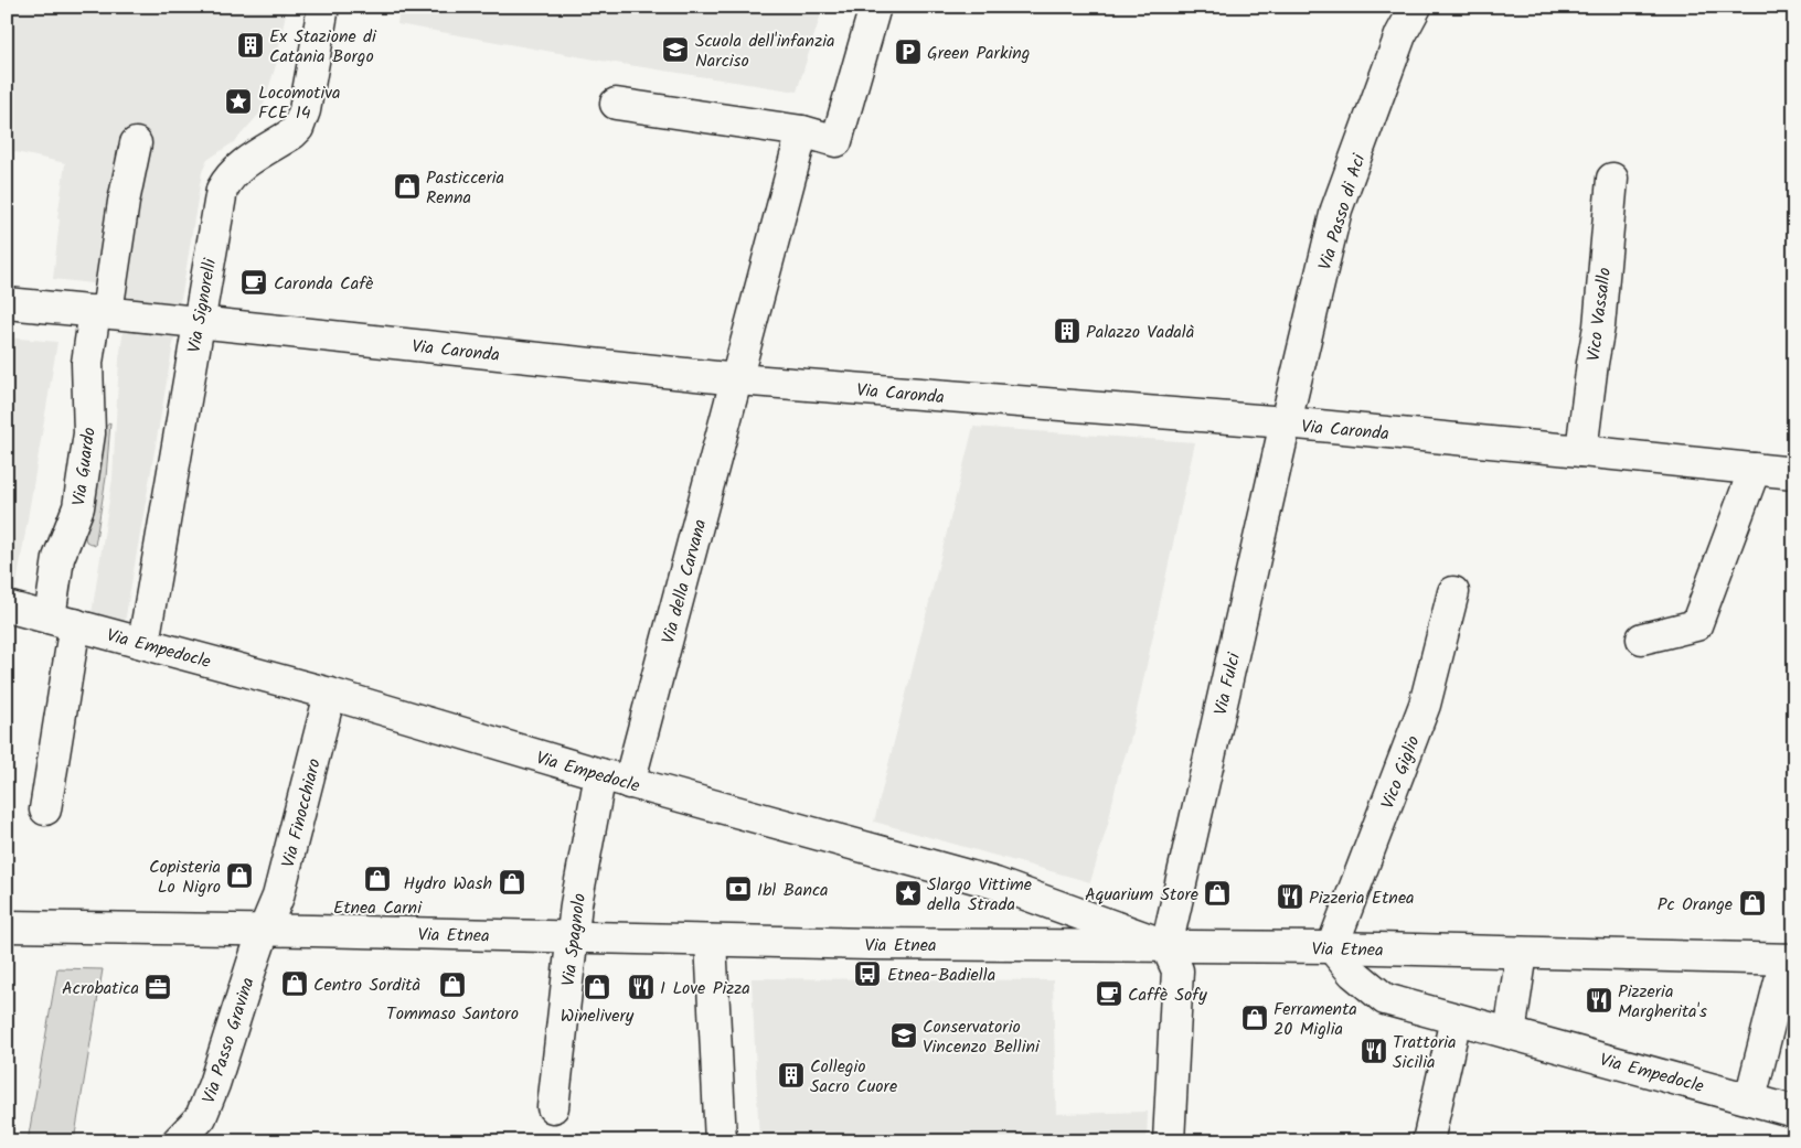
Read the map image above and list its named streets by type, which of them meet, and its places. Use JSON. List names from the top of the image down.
{
  "streets": {
    "street": [
      "Via Passo di Aci",
      "Via Signorelli",
      "Vico Vassallo",
      "Via Caronda",
      "Via Guardo",
      "Via della Carvana",
      "Via Empedocle",
      "Via Fulci",
      "Vico Giglio",
      "Via Finocchiaro",
      "Via Etnea",
      "Via Spagnolo",
      "Via Passo Gravina"
    ]
  },
  "crossings": [
    ["Via Passo di Aci", "Via Caronda"],
    ["Via Passo di Aci", "Via Fulci"],
    ["Via Signorelli", "Via Caronda"],
    ["Via Signorelli", "Via Empedocle"],
    ["Vico Vassallo", "Via Caronda"],
    ["Via Caronda", "Via Guardo"],
    ["Via Caronda", "Via della Carvana"],
    ["Via Caronda", "Via Fulci"],
    ["Via Guardo", "Via Empedocle"],
    ["Via della Carvana", "Via Empedocle"],
    ["Via Empedocle", "Via Fulci"],
    ["Via Empedocle", "Vico Giglio"],
    ["Via Empedocle", "Via Finocchiaro"],
    ["Via Empedocle", "Via Etnea"],
    ["Via Empedocle", "Via Spagnolo"],
    ["Via Fulci", "Via Etnea"],
    ["Vico Giglio", "Via Etnea"],
    ["Via Finocchiaro", "Via Etnea"],
    ["Via Finocchiaro", "Via Passo Gravina"],
    ["Via Etnea", "Via Spagnolo"],
    ["Via Etnea", "Via Passo Gravina"]
  ],
  "places": {
    "building": ["Ex Stazione di Catania Borgo", "Palazzo Vadalà", "Collegio Sacro Cuore"],
    "school or university": ["Scuola dell'infanzia Narciso", "Conservatorio Vincenzo Bellini"],
    "parking": ["Green Parking"],
    "place": ["Locomotiva FCE 14", "Slargo Vittime della Strada"],
    "shop": [
      "Pasticceria Renna",
      "Copisteria Lo Nigro",
      "Etnea Carni",
      "Hydro Wash",
      "Aquarium Store",
      "Pc Orange",
      "Centro Sordità",
      "Tommaso Santoro",
      "Winelivery",
      "Ferramenta 20 Miglia"
    ],
    "cafe": ["Caronda Cafè", "Caffè Sofy"],
    "bank": ["Ibl Banca"],
    "restaurant": [
      "Pizzeria Etnea",
      "I Love Pizza",
      "Pizzeria Margherita's",
      "Trattoria Sicilia"
    ],
    "bus stop": ["Etnea-Badiella"],
    "office": ["Acrobatica"]
  }
}
